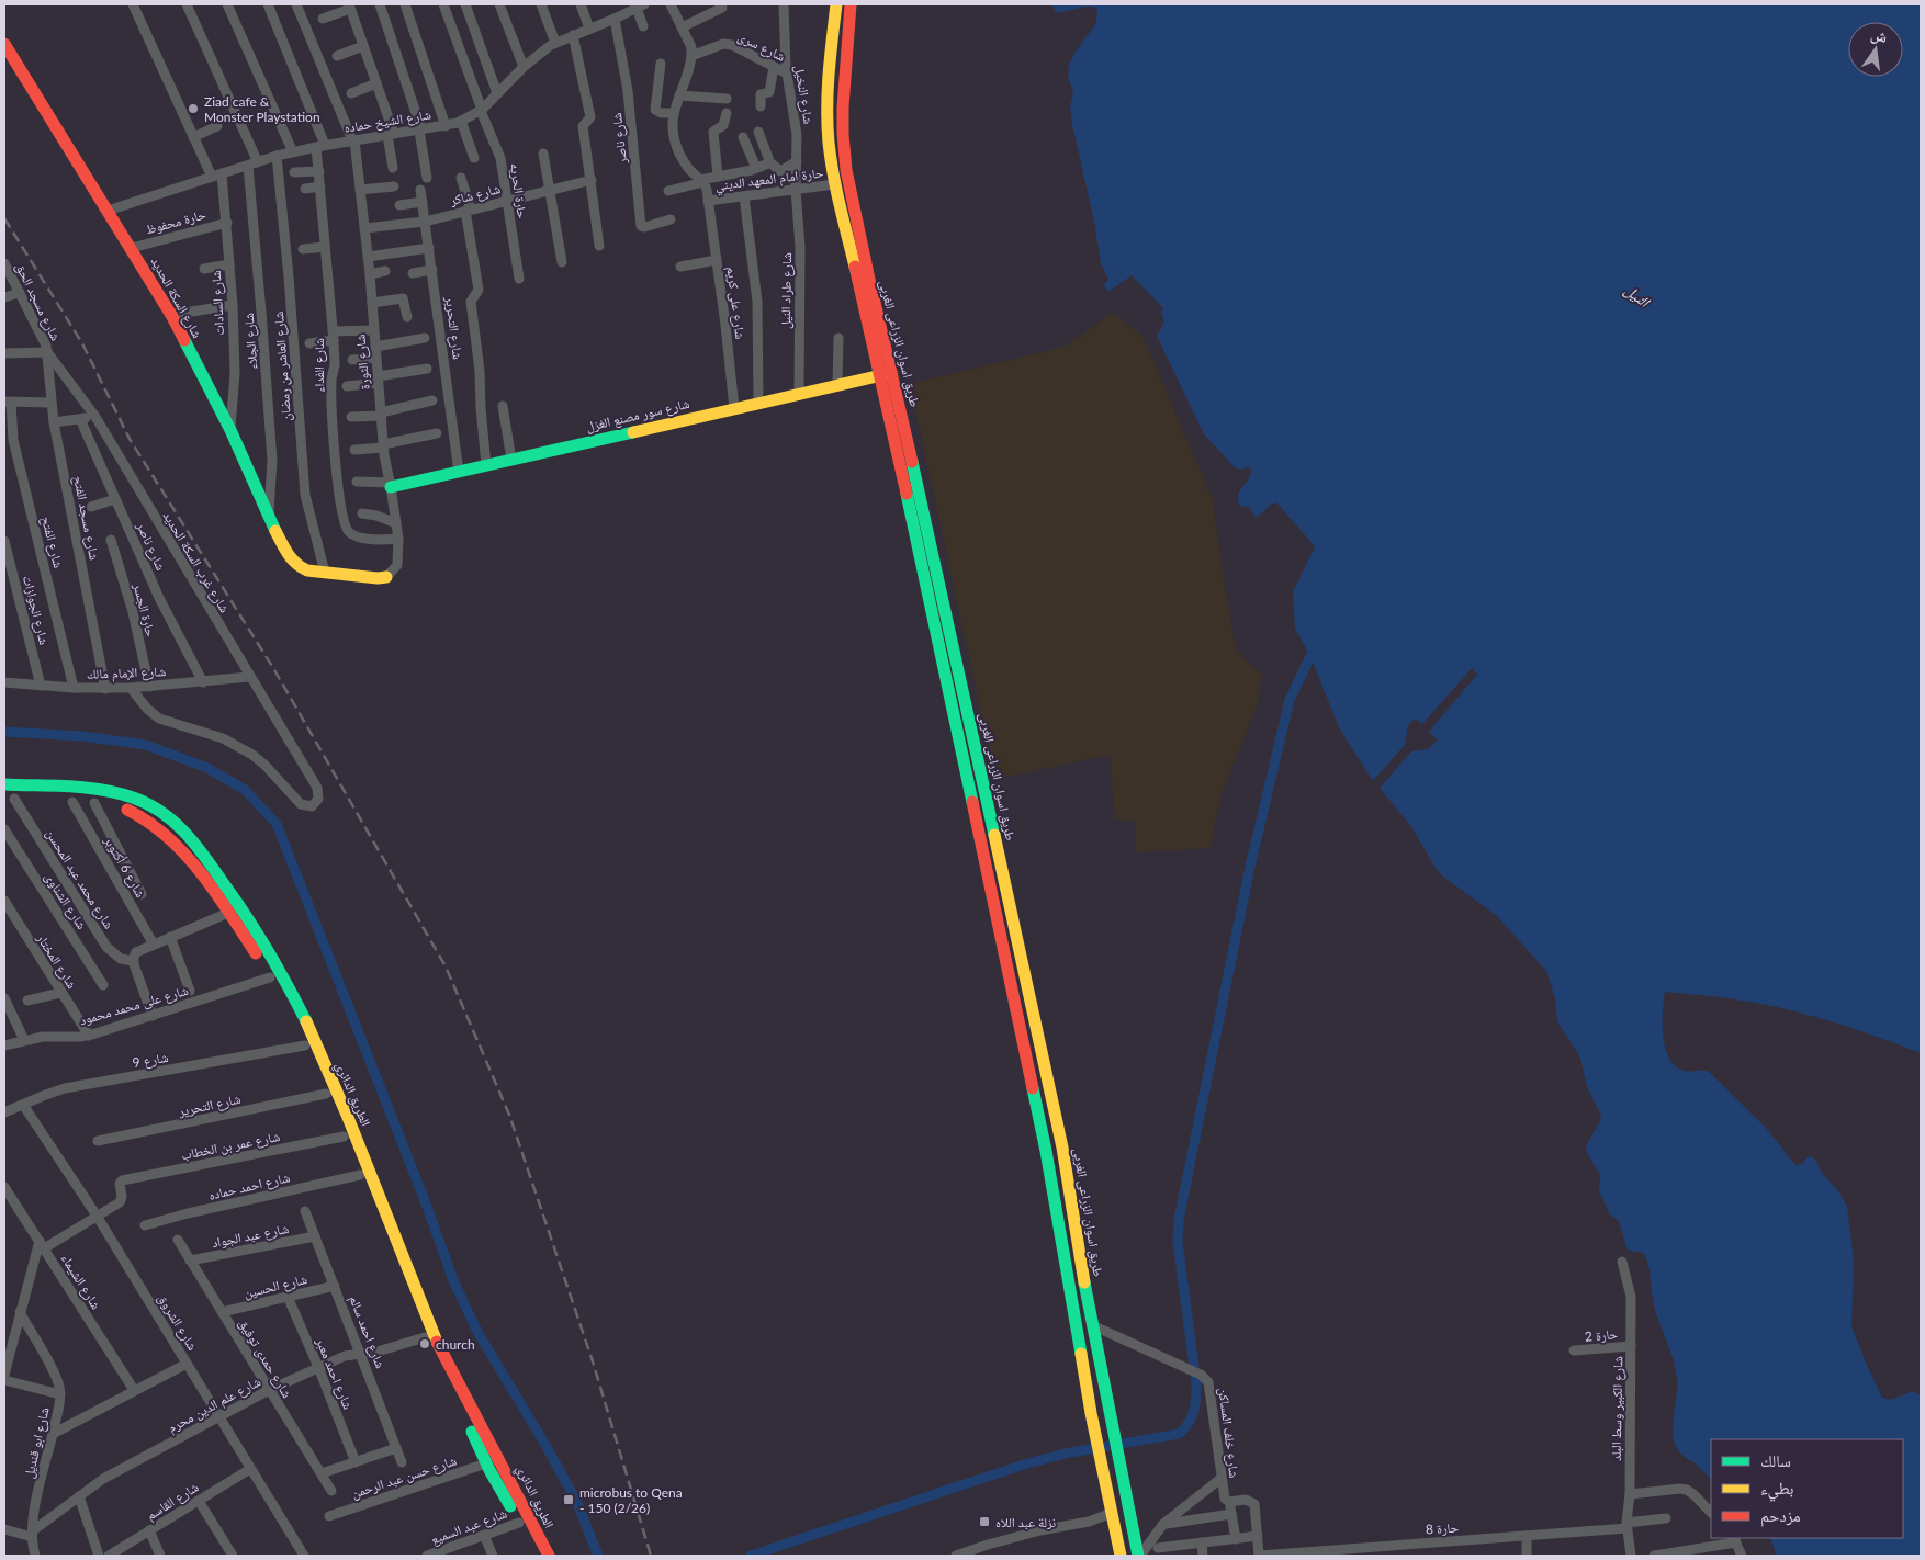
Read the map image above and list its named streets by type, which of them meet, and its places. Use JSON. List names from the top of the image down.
{
  "streets": {
    "main road": [
      "شارع السكة الحديد",
      "طريق اسوان الزراعى الغربى",
      "شارع سور مصنع الغزل",
      "الطريق الدائري"
    ],
    "street": [
      "شارع سرى",
      "شارع النخيل",
      "شارع الشيخ حماده",
      "شارع ناصر",
      "حارة امام المعهد الديني",
      "حارة الحريه",
      "شارع شاكر",
      "حارة محفوظ",
      "شارع طراد النيل",
      "شارع مسجد الحق",
      "شارع السادات",
      "شارع على كريم",
      "شارع التحرير",
      "شارع الجلاء",
      "شارع الثورة",
      "شارع الفداء",
      "شارع العاشر من رمضان",
      "شارع مسجد الفتح",
      "شارع الفتح",
      "شارع غرب السكة الحديد",
      "شارع الجوازات",
      "حارة الجسر",
      "شارع الإمام مالك",
      "شارع 6 أكتوبر",
      "شارع محمد عبد المحسن",
      "شارع الشناوى",
      "شارع المختار",
      "شارع على محمد محمود",
      "شارع 9",
      "شارع عمر بن الخطاب",
      "شارع احمد حماده",
      "شارع عبد الجواد",
      "شارع الشيماء",
      "شارع الحسين",
      "شارع الشروق",
      "شارع احمد سالم",
      "حارة 2",
      "شارع حمدى توفيق",
      "شارع احمد معبر",
      "شارع علم الدين محرم",
      "شارع الكبير وسط البلد",
      "شارع خلف المساكن",
      "شارع ابو قنديل",
      "شارع حسن عبد الرحمن",
      "شارع القاسم",
      "شارع عبد السميع",
      "حارة 8"
    ]
  },
  "crossings": [
    ["شارع سرى", "شارع النخيل"],
    ["شارع سرى", "شارع على كريم"],
    ["شارع النخيل", "حارة امام المعهد الديني"],
    ["شارع النخيل", "شارع طراد النيل"],
    ["شارع النخيل", "شارع على كريم"],
    ["شارع الشيخ حماده", "شارع ناصر"],
    ["شارع الشيخ حماده", "حارة الحريه"],
    ["شارع الشيخ حماده", "شارع السكة الحديد"],
    ["شارع الشيخ حماده", "شارع السادات"],
    ["شارع الشيخ حماده", "شارع الجلاء"],
    ["شارع الشيخ حماده", "شارع الثورة"],
    ["شارع الشيخ حماده", "شارع الفداء"],
    ["شارع الشيخ حماده", "شارع العاشر من رمضان"],
    ["شارع ناصر", "شارع الإمام مالك"],
    ["حارة امام المعهد الديني", "شارع طراد النيل"],
    ["حارة امام المعهد الديني", "شارع على كريم"],
    ["حارة امام المعهد الديني", "طريق اسوان الزراعى الغربى"],
    ["حارة الحريه", "شارع شاكر"],
    ["شارع شاكر", "شارع التحرير"],
    ["شارع شاكر", "شارع الثورة"],
    ["حارة محفوظ", "شارع السكة الحديد"],
    ["حارة محفوظ", "شارع السادات"],
    ["شارع طراد النيل", "شارع سور مصنع الغزل"],
    ["شارع السكة الحديد", "شارع السادات"],
    ["شارع السكة الحديد", "شارع الجلاء"],
    ["شارع السكة الحديد", "شارع العاشر من رمضان"],
    ["شارع مسجد الحق", "شارع مسجد الفتح"],
    ["شارع مسجد الحق", "شارع غرب السكة الحديد"],
    ["شارع على كريم", "شارع سور مصنع الغزل"],
    ["شارع التحرير", "شارع سور مصنع الغزل"],
    ["شارع التحرير", "الطريق الدائري"],
    ["طريق اسوان الزراعى الغربى", "شارع سور مصنع الغزل"],
    ["طريق اسوان الزراعى الغربى", "شارع خلف المساكن"],
    ["شارع الثورة", "شارع الفداء"],
    ["شارع الثورة", "شارع سور مصنع الغزل"],
    ["شارع مسجد الفتح", "شارع غرب السكة الحديد"],
    ["شارع مسجد الفتح", "شارع الإمام مالك"],
    ["شارع الفتح", "شارع الإمام مالك"],
    ["شارع غرب السكة الحديد", "شارع الإمام مالك"],
    ["شارع الجوازات", "شارع الإمام مالك"],
    ["حارة الجسر", "شارع الإمام مالك"],
    ["شارع 6 أكتوبر", "الطريق الدائري"],
    ["شارع المختار", "شارع على محمد محمود"],
    ["شارع على محمد محمود", "الطريق الدائري"],
    ["شارع 9", "الطريق الدائري"],
    ["شارع 9", "شارع الشروق"],
    ["الطريق الدائري", "شارع عمر بن الخطاب"],
    ["الطريق الدائري", "شارع احمد حماده"],
    ["الطريق الدائري", "شارع علم الدين محرم"],
    ["الطريق الدائري", "شارع حسن عبد الرحمن"],
    ["الطريق الدائري", "شارع عبد السميع"],
    ["شارع عمر بن الخطاب", "شارع الشروق"],
    ["شارع عبد الجواد", "شارع احمد سالم"],
    ["شارع عبد الجواد", "شارع حمدى توفيق"],
    ["شارع الحسين", "شارع احمد سالم"],
    ["شارع الحسين", "شارع حمدى توفيق"],
    ["شارع الحسين", "شارع احمد معبر"],
    ["شارع الشروق", "شارع علم الدين محرم"],
    ["شارع الشروق", "شارع القاسم"],
    ["شارع احمد سالم", "شارع علم الدين محرم"],
    ["حارة 2", "شارع الكبير وسط البلد"],
    ["شارع حمدى توفيق", "شارع علم الدين محرم"],
    ["شارع احمد معبر", "شارع علم الدين محرم"],
    ["شارع علم الدين محرم", "شارع ابو قنديل"],
    ["شارع الكبير وسط البلد", "حارة 8"]
  ],
  "water": ["النيل"],
  "places": {
    "other": ["Ziad cafe & Monster Playstation", "church"],
    "transit": ["microbus to Qena - 150 (2/26)", "نزلة عبد اللاه"]
  },
  "legend": ["سالك", "بطيء", "مزدحم"],
  "north": "top"
}
